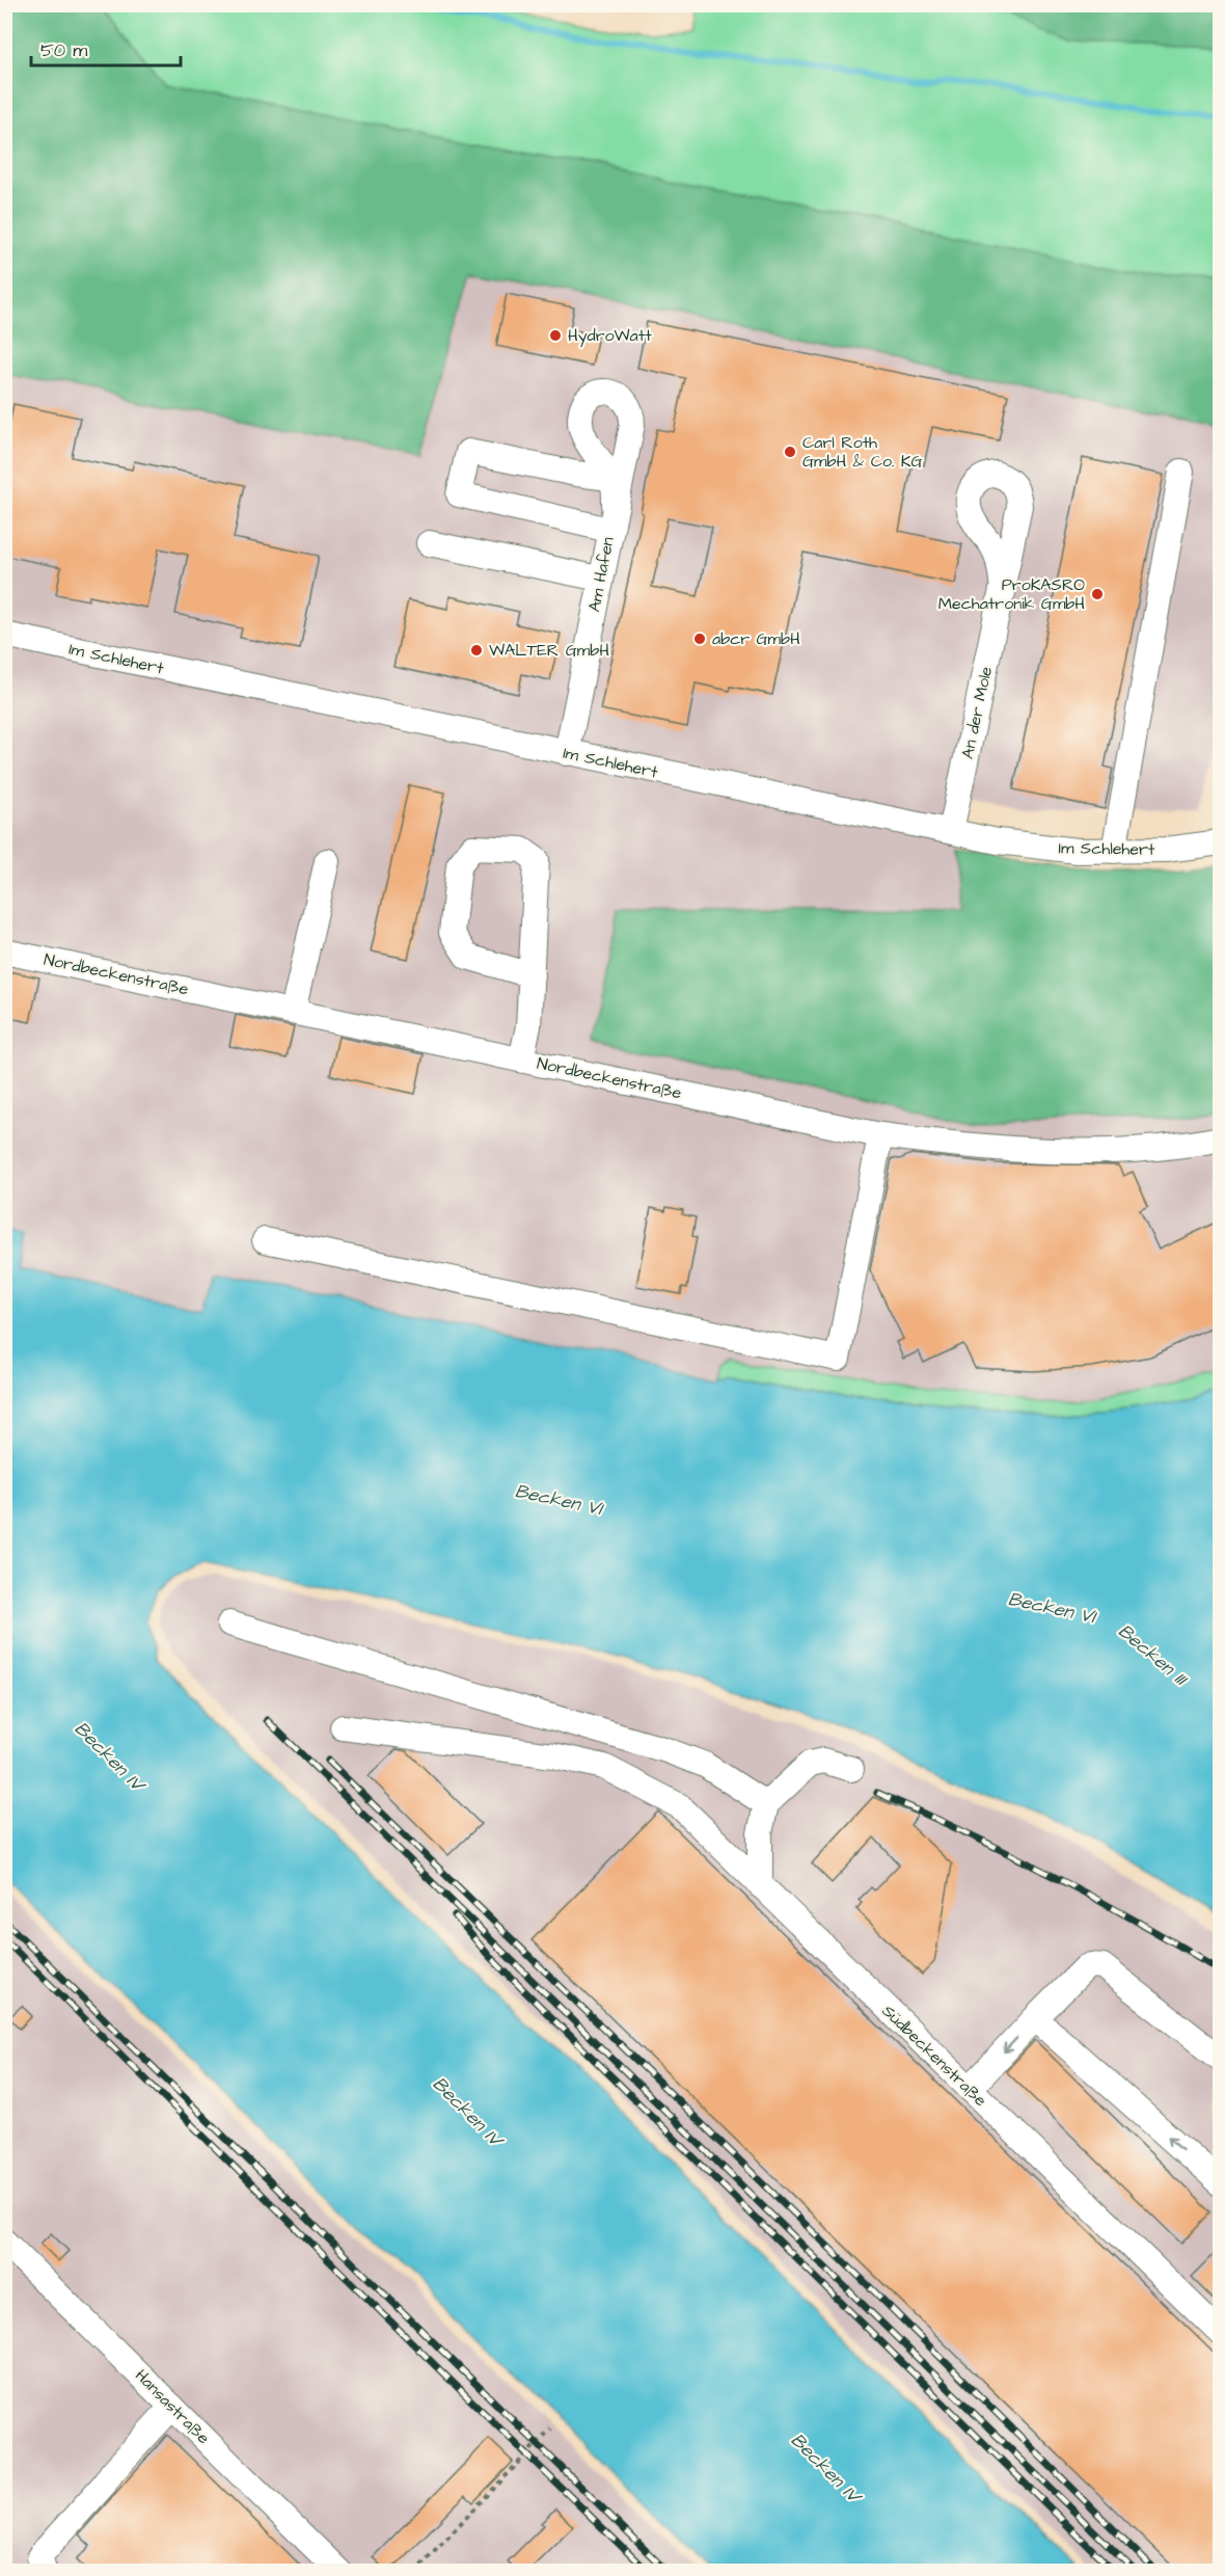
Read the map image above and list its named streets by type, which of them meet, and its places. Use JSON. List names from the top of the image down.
{
  "streets": {
    "street": [
      "Am Hafen",
      "Im Schlehert",
      "An der Mole",
      "Nordbeckenstraße",
      "Südbeckenstraße",
      "Hansastraße"
    ]
  },
  "crossings": [
    ["Am Hafen", "Im Schlehert"],
    ["Im Schlehert", "An der Mole"]
  ],
  "water": ["Becken VI", "Becken III", "Becken IV"],
  "places": [
    "HydroWatt",
    "Carl Roth GmbH & Co. KG",
    "ProKASRO Mechatronik GmbH",
    "abcr GmbH",
    "WALTER GmbH"
  ],
  "scale_bar": "50 m"
}
